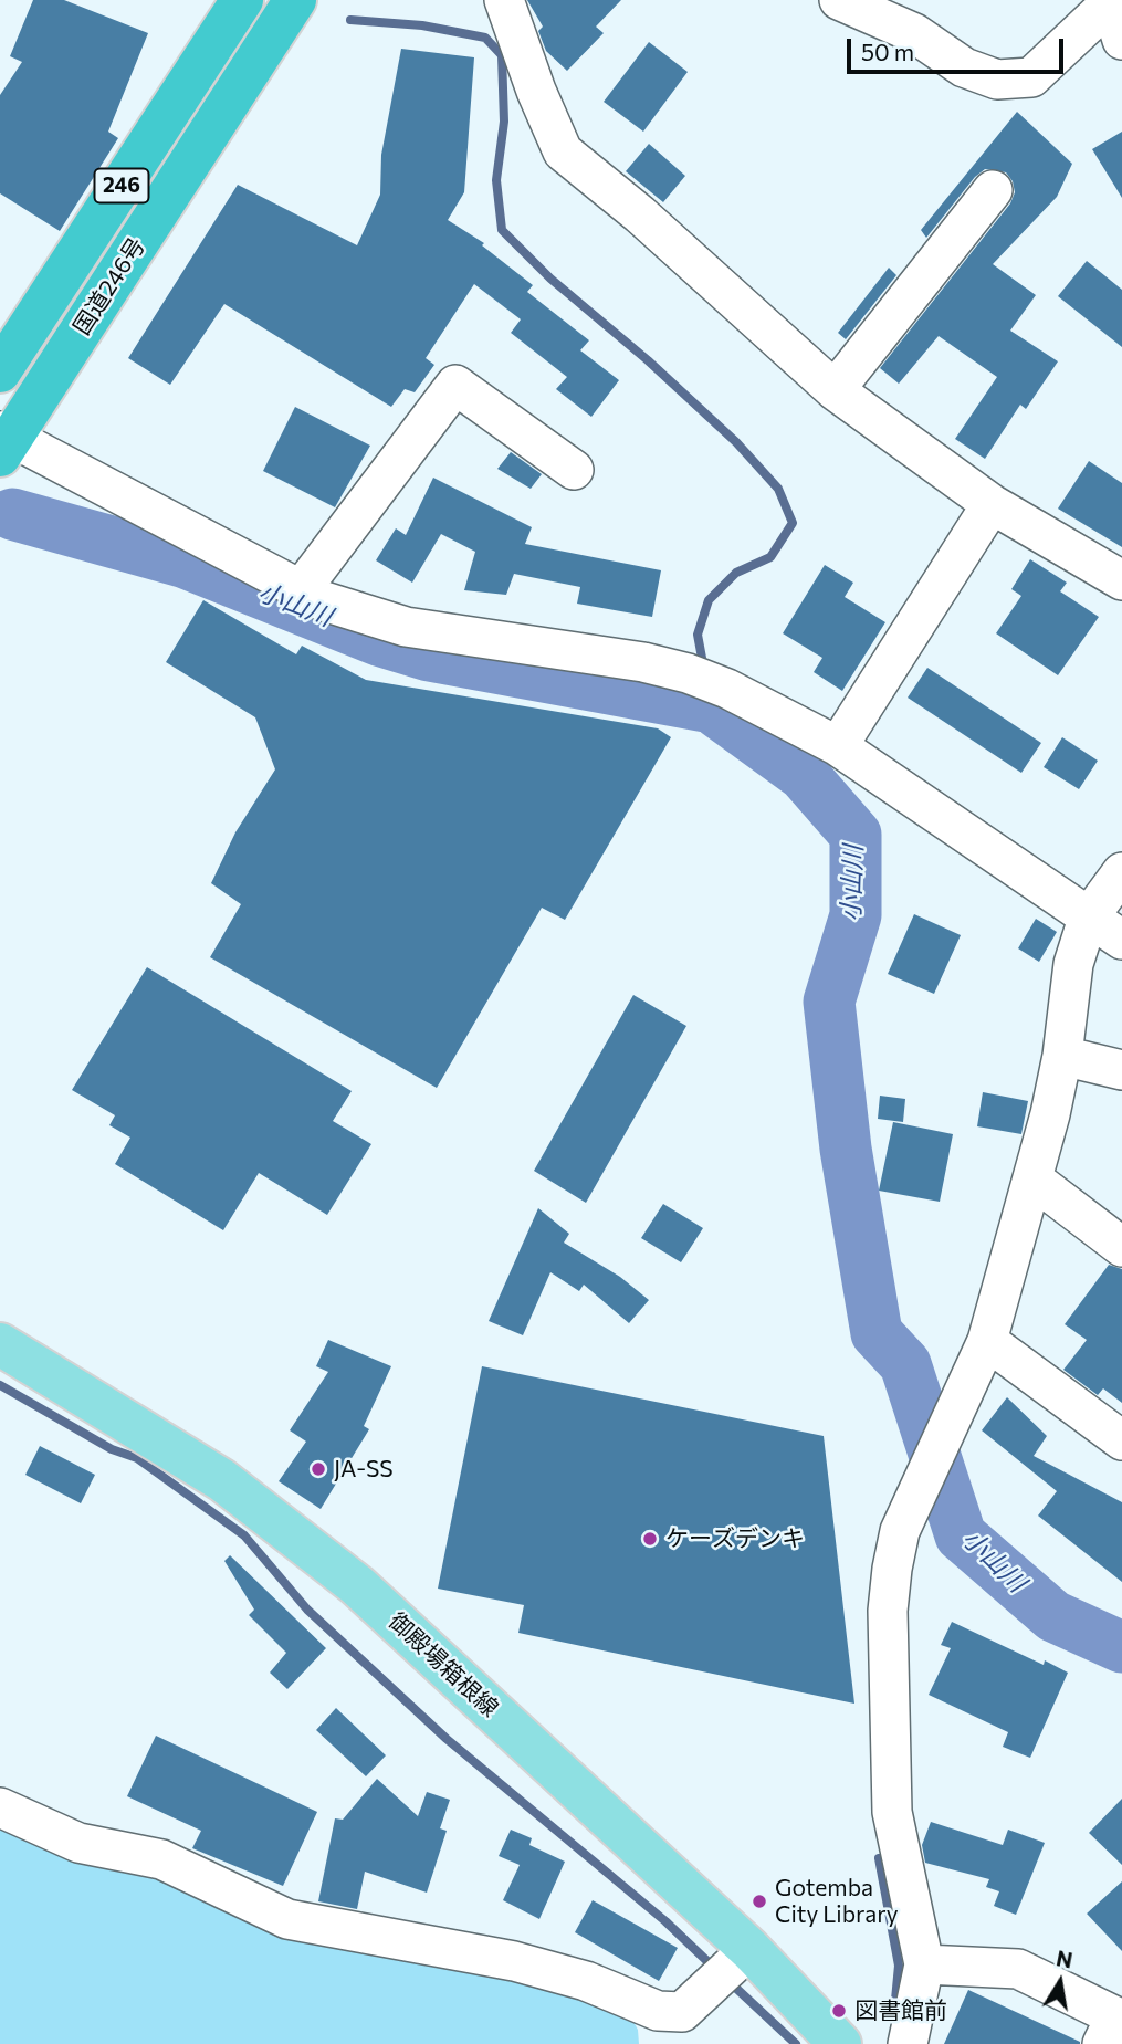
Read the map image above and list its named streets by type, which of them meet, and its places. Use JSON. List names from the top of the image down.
{
  "streets": {
    "highway": ["246", "国道246号"],
    "main road": ["御殿場箱根線"]
  },
  "crossings": [
    ["246", "国道246号"]
  ],
  "water": ["小山川"],
  "places": [
    "JA-SS",
    "ケーズデンキ",
    "Gotemba City Library",
    "図書館前"
  ],
  "scale_bar": "50 m",
  "north": "top"
}
